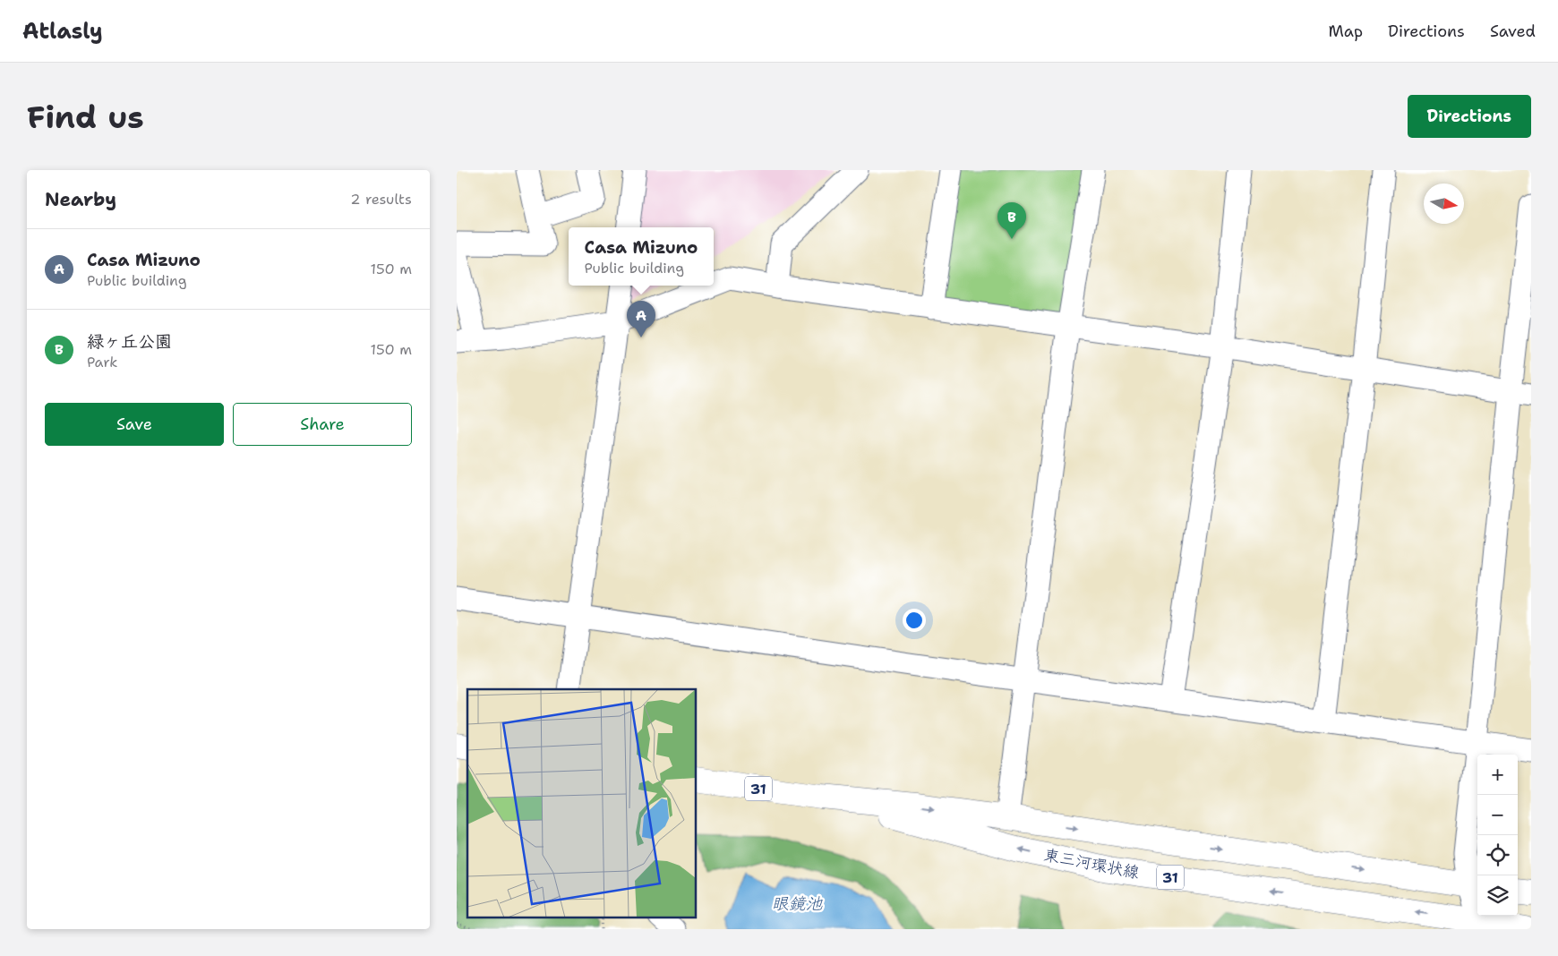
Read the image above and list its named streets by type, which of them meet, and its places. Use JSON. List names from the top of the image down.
{
  "streets": {
    "main road": ["31", "東三河環状線"]
  },
  "water": ["眼鏡池"],
  "north": "right",
  "page": {
    "header": "Atlasly",
    "nav": ["Map", "Directions", "Saved"],
    "buttons": [
      "Directions",
      ["Save", "Share"]
    ],
    "title": "Find us",
    "heading": ["Nearby", "2 results"],
    "pins": ["B", "A"],
    "popup": ["Casa Mizuno", "Public building"],
    "list": [
      {
        "mark": "A",
        "name": "Casa Mizuno",
        "note": "Public building",
        "value": "150 m"
      },
      {
        "mark": "B",
        "name": "緑ヶ丘公園",
        "note": "Park",
        "value": "150 m"
      }
    ],
    "map_buttons": ["+", "−"]
  }
}
